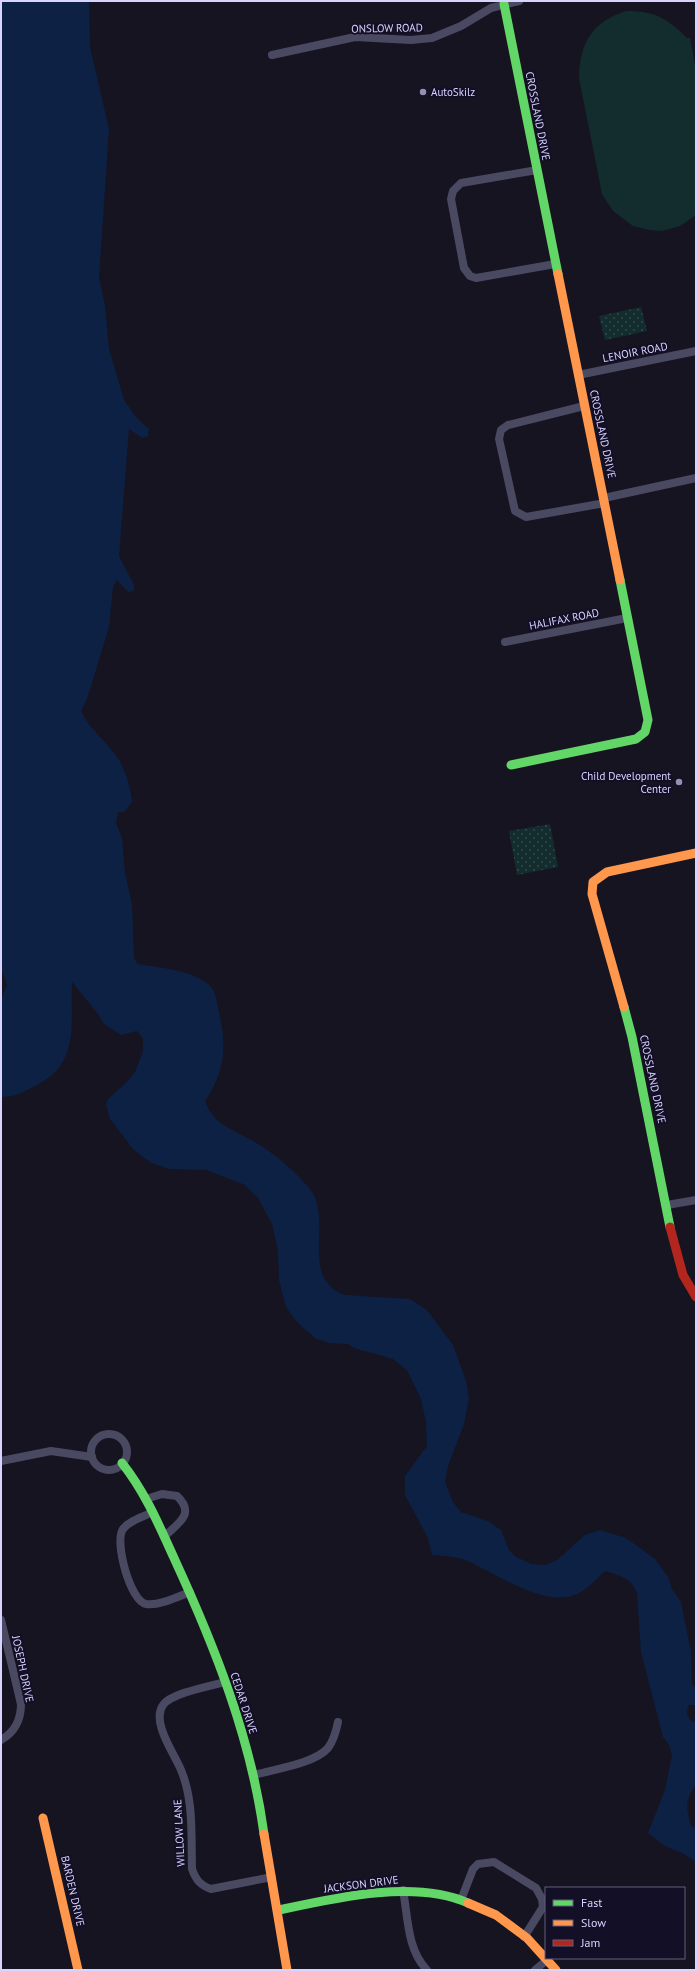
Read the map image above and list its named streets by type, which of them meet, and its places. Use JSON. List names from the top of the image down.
{
  "streets": {
    "street": [
      "ONSLOW ROAD",
      "CROSSLAND DRIVE",
      "LENOIR ROAD",
      "HALIFAX ROAD",
      "JOSEPH DRIVE",
      "CEDAR DRIVE",
      "WILLOW LANE",
      "JACKSON DRIVE",
      "BARDEN DRIVE"
    ]
  },
  "crossings": [
    ["ONSLOW ROAD", "CROSSLAND DRIVE"],
    ["CROSSLAND DRIVE", "LENOIR ROAD"],
    ["CROSSLAND DRIVE", "HALIFAX ROAD"],
    ["CEDAR DRIVE", "WILLOW LANE"],
    ["CEDAR DRIVE", "JACKSON DRIVE"]
  ],
  "places": ["AutoSkilz", "Child Development Center"],
  "legend": ["Fast", "Slow", "Jam"]
}
